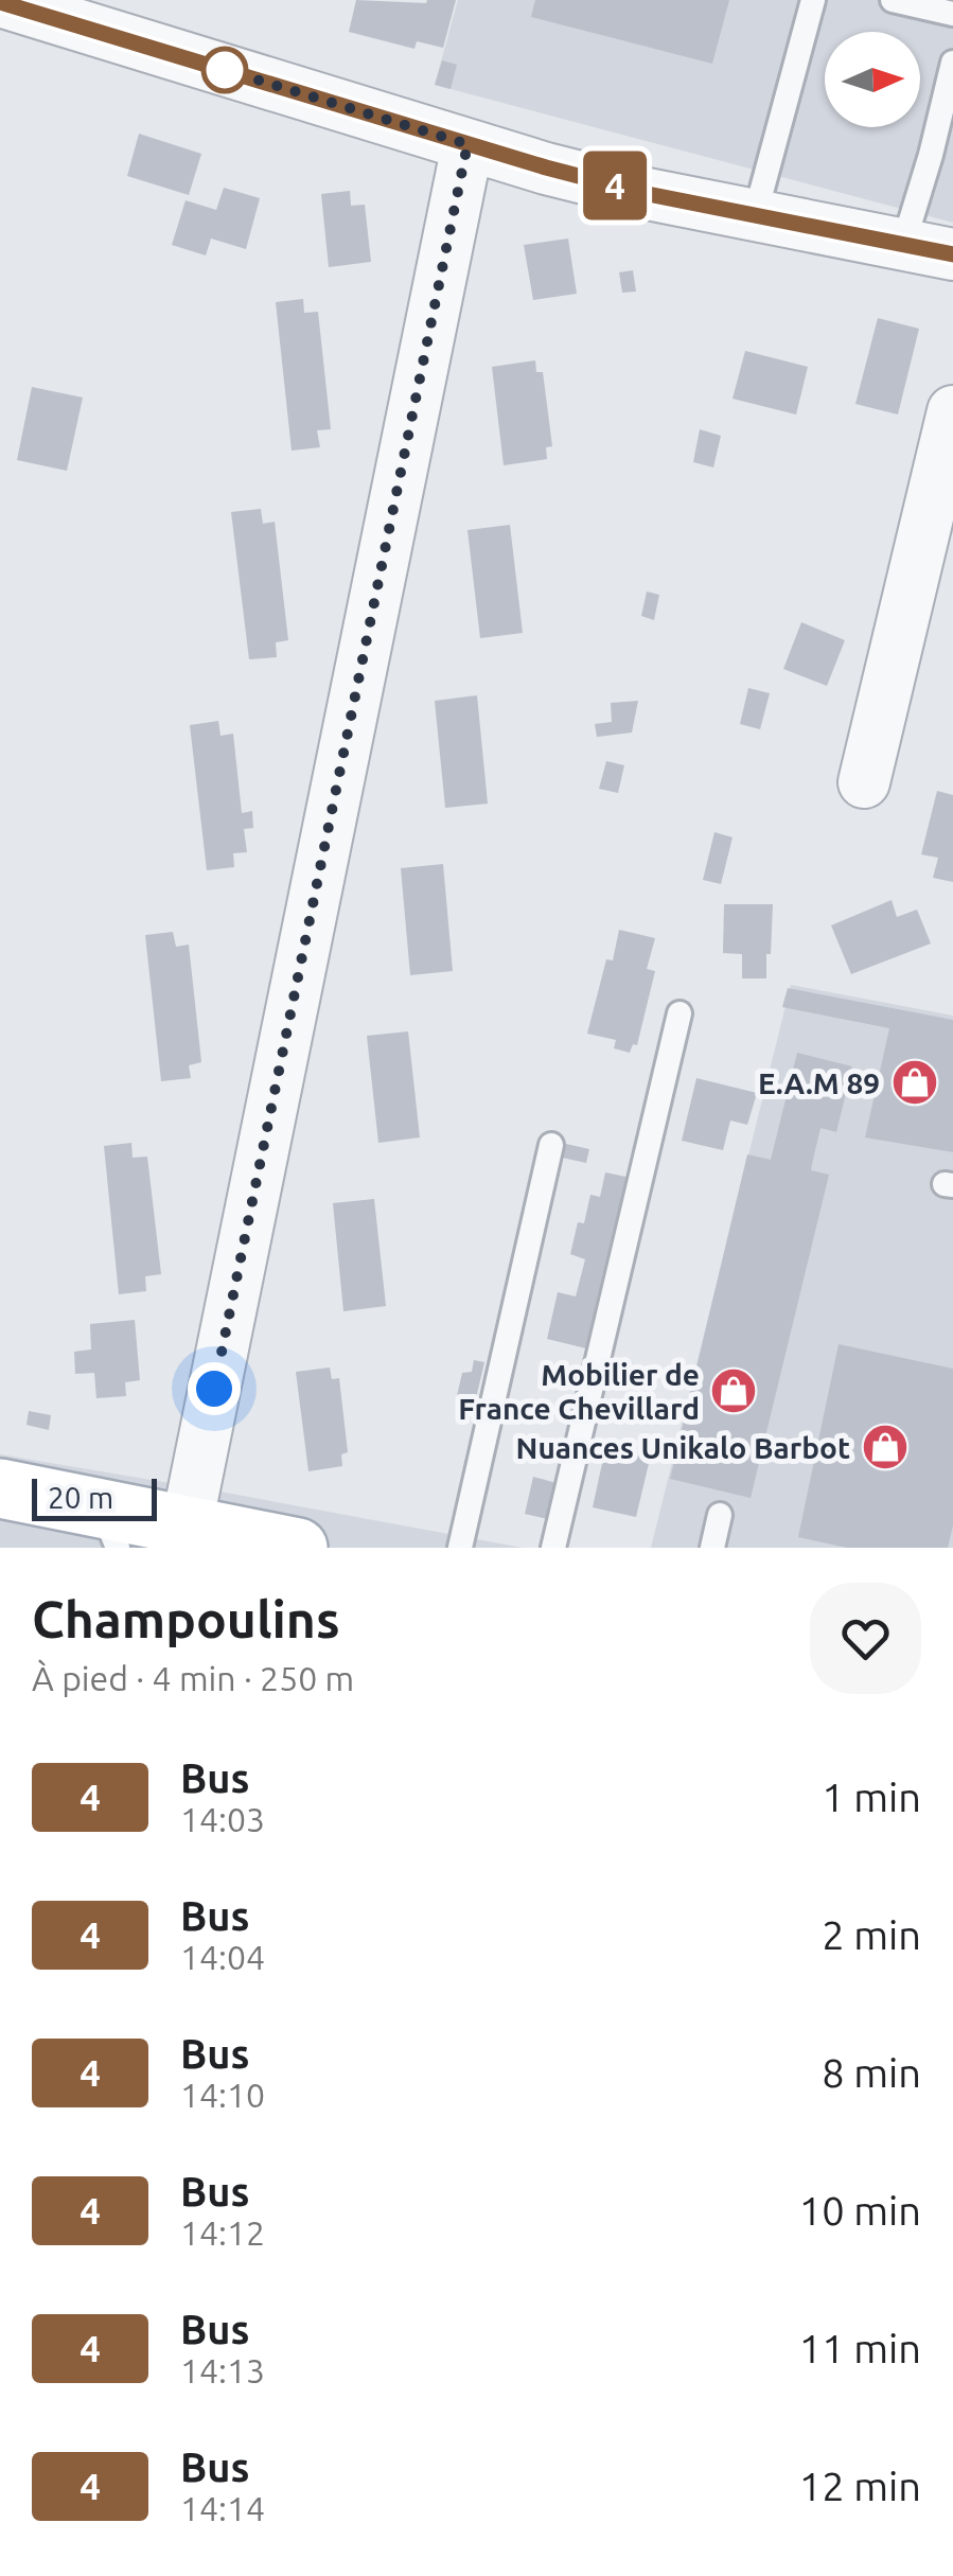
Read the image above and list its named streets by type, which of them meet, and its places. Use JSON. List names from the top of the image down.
{
  "places": {
    "shop": ["E.A.M 89", "Mobilier de France Chevillard", "Nuances Unikalo Barbot"]
  },
  "lines": ["bus line 4"],
  "scale_bar": "20 m",
  "north": "right",
  "page": {
    "on_map": "4",
    "scale": "20 m",
    "heading": ["Champoulins", "À pied · 4 min · 250 m"],
    "list": [
      {
        "mark": "4",
        "name": "Bus",
        "note": "14:03",
        "value": "1 min"
      },
      {
        "mark": "4",
        "name": "Bus",
        "note": "14:04",
        "value": "2 min"
      },
      {
        "mark": "4",
        "name": "Bus",
        "note": "14:10",
        "value": "8 min"
      },
      {
        "mark": "4",
        "name": "Bus",
        "note": "14:12",
        "value": "10 min"
      },
      {
        "mark": "4",
        "name": "Bus",
        "note": "14:13",
        "value": "11 min"
      },
      {
        "mark": "4",
        "name": "Bus",
        "note": "14:14",
        "value": "12 min"
      }
    ]
  }
}
